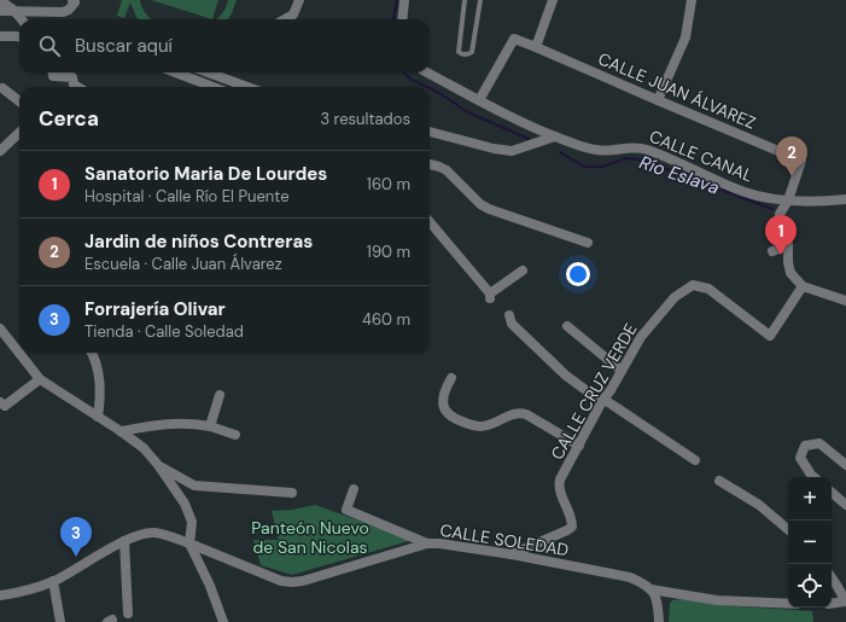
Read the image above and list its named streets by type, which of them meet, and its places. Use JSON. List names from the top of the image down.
{
  "streets": {
    "street": [
      "CALLE JUAN ÁLVAREZ",
      "CALLE CANAL",
      "CALLE CRUZ VERDE",
      "CALLE SOLEDAD"
    ]
  },
  "crossings": [
    ["CALLE JUAN ÁLVAREZ", "CALLE CANAL"],
    ["CALLE CRUZ VERDE", "CALLE SOLEDAD"]
  ],
  "water": ["Río Eslava"],
  "parks": ["Panteón Nuevo de San Nicolas"],
  "page": {
    "search": "Buscar aquí",
    "heading": ["Cerca", "3 resultados"],
    "pins": ["2", "1", "3"],
    "list": [
      {
        "mark": "1",
        "name": "Sanatorio Maria De Lourdes",
        "note": "Hospital · Calle Río El Puente",
        "value": "160 m"
      },
      {
        "mark": "2",
        "name": "Jardin de niños Contreras",
        "note": "Escuela · Calle Juan Álvarez",
        "value": "190 m"
      },
      {
        "mark": "3",
        "name": "Forrajería Olivar",
        "note": "Tienda · Calle Soledad",
        "value": "460 m"
      }
    ],
    "map_buttons": ["+", "−"]
  }
}
